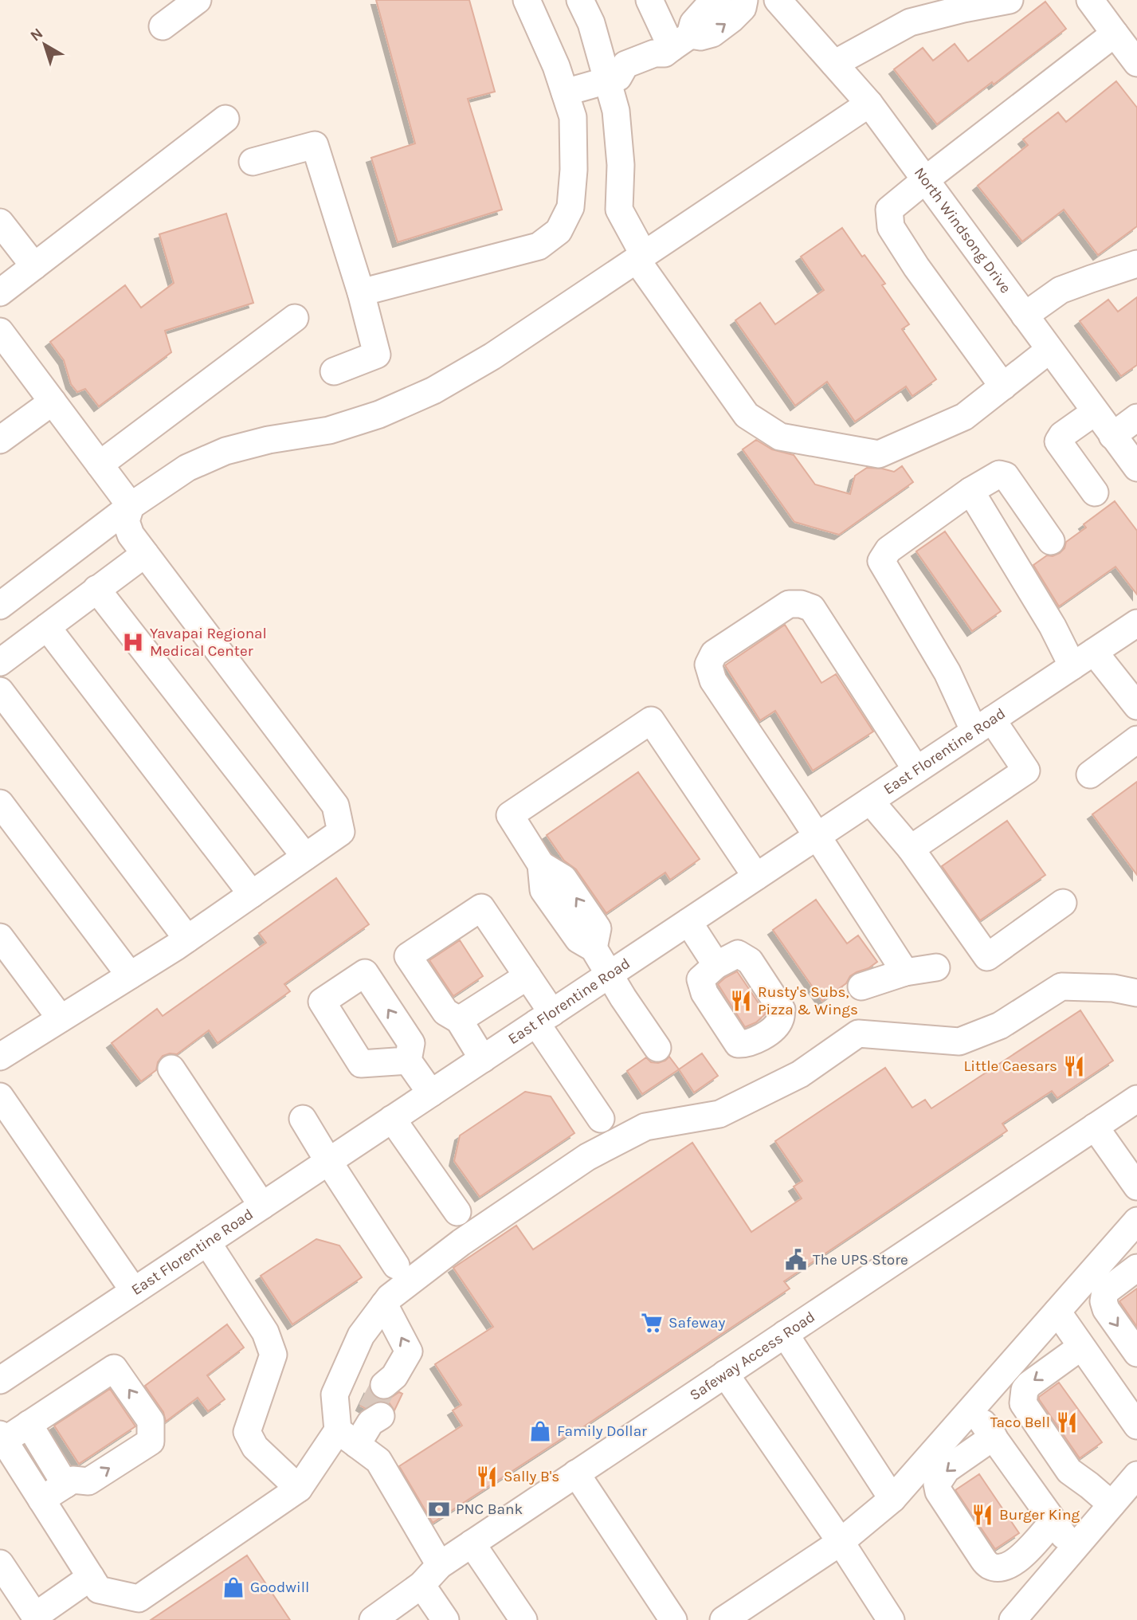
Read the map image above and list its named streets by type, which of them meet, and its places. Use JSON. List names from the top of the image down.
{
  "streets": {
    "street": ["North Windsong Drive", "East Florentine Road", "Safeway Access Road"]
  },
  "places": {
    "hospital": ["Yavapai Regional Medical Center"],
    "restaurant": [
      "Rusty's Subs, Pizza & Wings",
      "Little Caesars",
      "Taco Bell",
      "Sally B's",
      "Burger King"
    ],
    "public building": ["The UPS Store"],
    "supermarket": ["Safeway"],
    "shop": ["Family Dollar", "Goodwill"],
    "bank": ["PNC Bank"]
  },
  "north": "top left"
}
